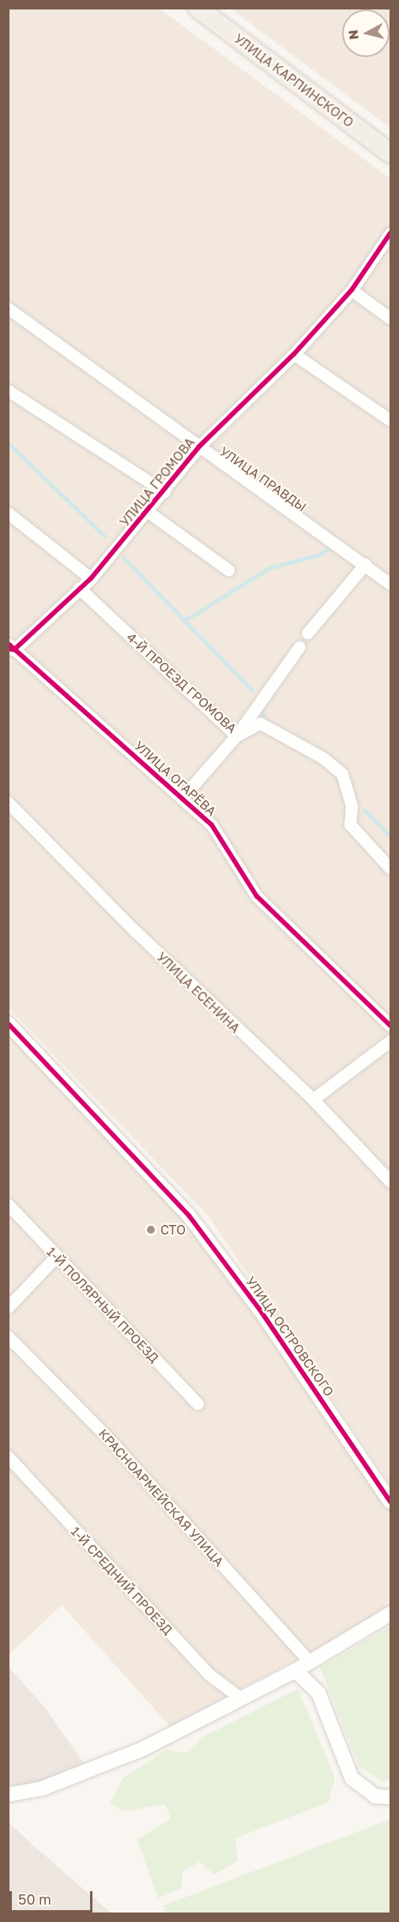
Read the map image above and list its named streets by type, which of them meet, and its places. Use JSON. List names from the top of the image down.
{
  "streets": {
    "main road": ["УЛИЦА КАРПИНСКОГО"],
    "street": [
      "УЛИЦА ПРАВДЫ",
      "УЛИЦА ГРОМОВА",
      "4-Й ПРОЕЗД ГРОМОВА",
      "УЛИЦА ОГАРЁВА",
      "УЛИЦА ЕСЕНИНА",
      "1-Й ПОЛЯРНЫЙ ПРОЕЗД",
      "УЛИЦА ОСТРОВСКОГО",
      "КРАСНОАРМЕЙСКАЯ УЛИЦА",
      "1-Й СРЕДНИЙ ПРОЕЗД"
    ]
  },
  "crossings": [
    ["УЛИЦА ПРАВДЫ", "УЛИЦА ГРОМОВА"],
    ["УЛИЦА ГРОМОВА", "4-Й ПРОЕЗД ГРОМОВА"],
    ["УЛИЦА ГРОМОВА", "УЛИЦА ОГАРЁВА"]
  ],
  "places": ["СТО"],
  "scale_bar": "50 m",
  "north": "left"
}
